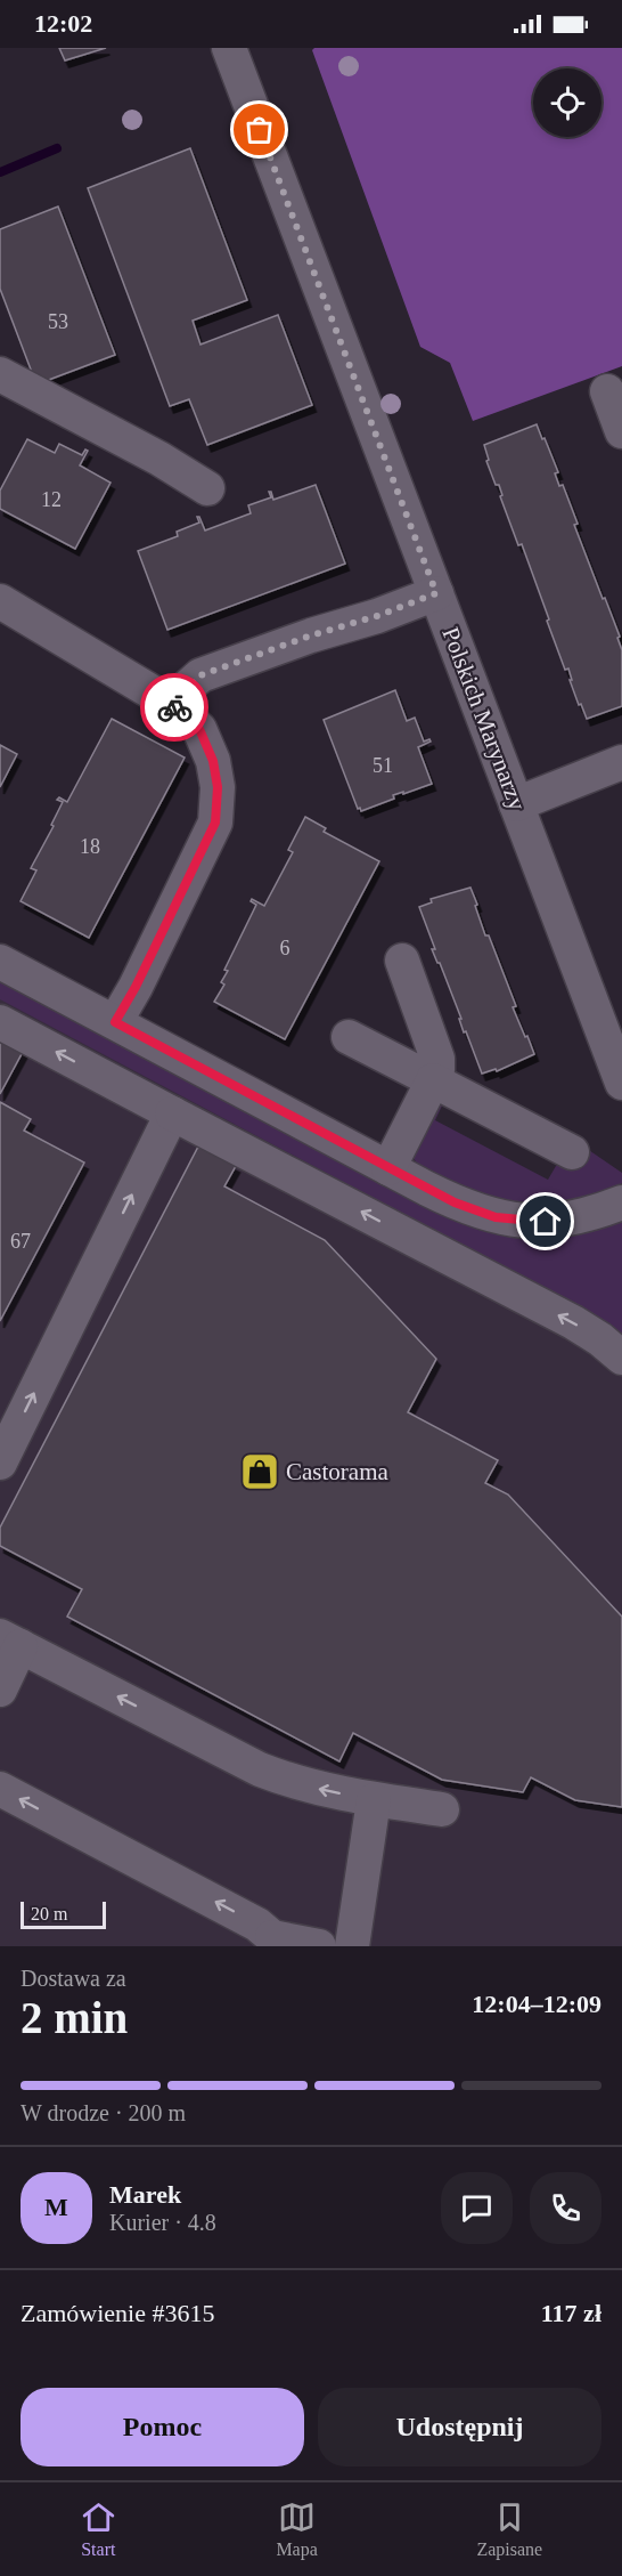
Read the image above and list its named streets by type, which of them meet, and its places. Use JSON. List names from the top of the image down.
{
  "streets": {
    "street": ["Polskich Marynarzy"]
  },
  "places": {
    "shop": ["Castorama"]
  },
  "house_numbers": [
    "53",
    "12",
    "51",
    "18",
    "6",
    "67"
  ],
  "scale_bar": "20 m",
  "page": {
    "status": "12:02",
    "scale": "20 m",
    "heading": ["2 min", "Dostawa za", "12:04–12:09"],
    "panel": [
      "Marek",
      "Kurier · 4.8",
      "Zamówienie #3615",
      "117 zł"
    ],
    "bar": "W drodze · 200 m",
    "round": "M",
    "buttons": ["Pomoc", "Udostępnij"],
    "tabs": ["Start", "Mapa", "Zapisane"]
  }
}
